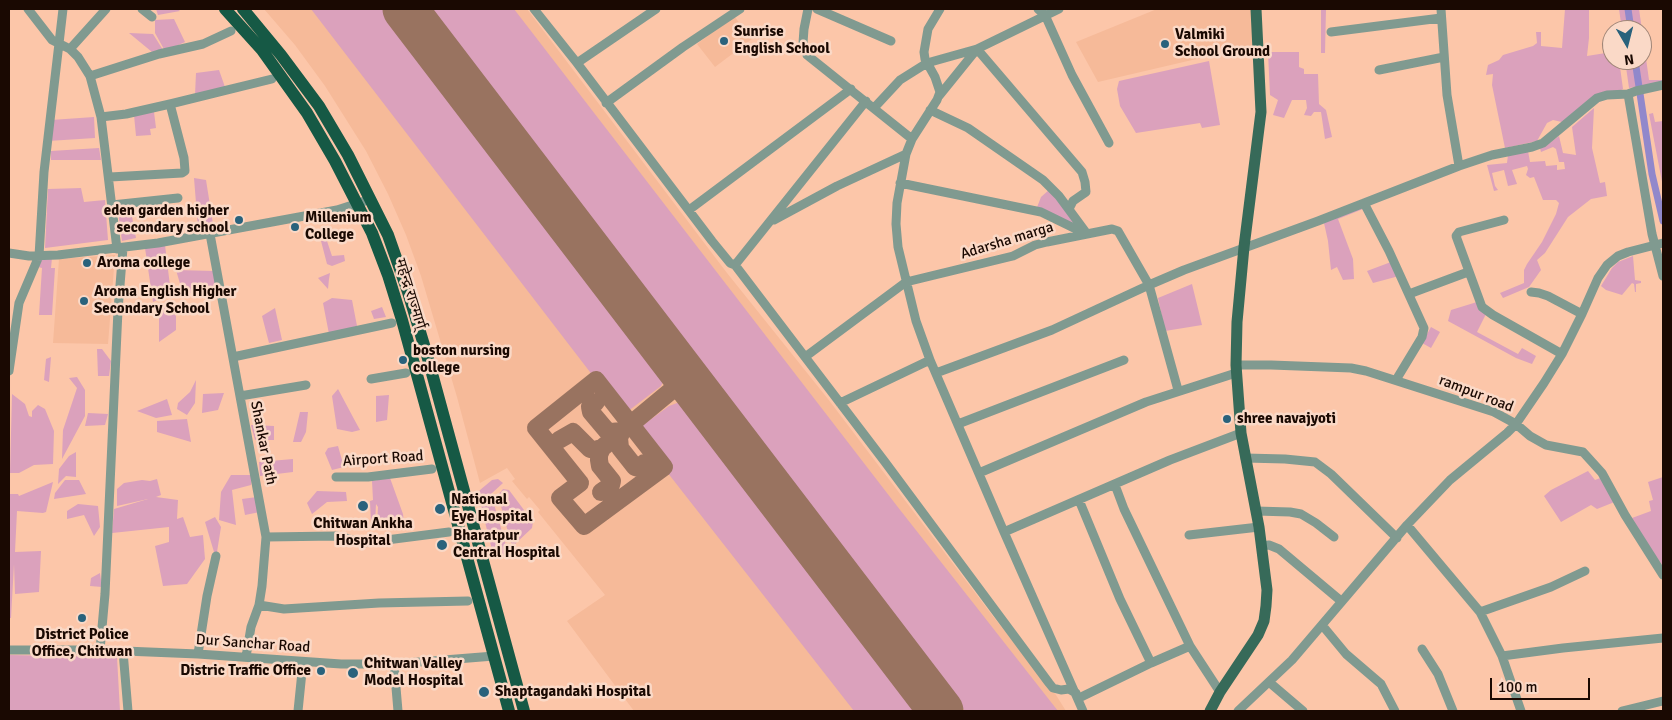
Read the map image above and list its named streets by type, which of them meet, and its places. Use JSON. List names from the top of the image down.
{
  "streets": {
    "highway": ["महेन्द्र राज्मार्ग्"],
    "street": [
      "Adarsha marga",
      "rampur road",
      "Shankar Path",
      "Airport Road",
      "Dur Sanchar Road"
    ]
  },
  "crossings": [
    ["महेन्द्र राज्मार्ग्", "Dur Sanchar Road"],
    ["Shankar Path", "Dur Sanchar Road"]
  ],
  "places": [
    "Sunrise English School",
    "Valmiki School Ground",
    "eden garden higher secondary school",
    "Millenium College",
    "Aroma college",
    "Aroma English Higher Secondary School",
    "boston nursing college",
    "shree navajyoti",
    "Chitwan Ankha Hospital",
    "National Eye Hospital",
    "Bharatpur Central Hospital",
    "District Police Office, Chitwan",
    "Distric Traffic Office",
    "Chitwan Valley Model Hospital",
    "Shaptagandaki Hospital"
  ],
  "scale_bar": "100 m",
  "north": "bottom"
}
